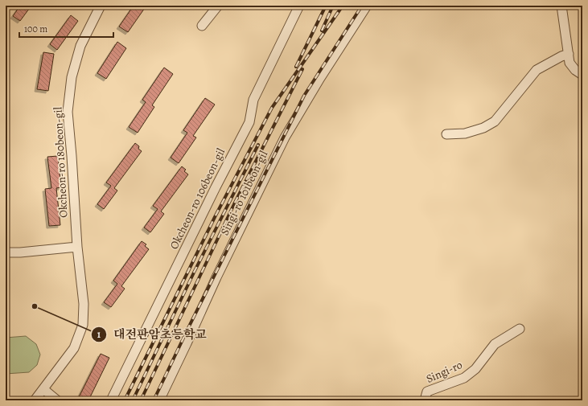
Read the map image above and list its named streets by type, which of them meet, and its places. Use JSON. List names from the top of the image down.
{
  "streets": {
    "street": [
      "Okcheon-ro 180beon-gil",
      "Singi-ro 101beon-gil",
      "Okcheon-ro 106beon-gil",
      "Singi-ro"
    ]
  },
  "places": ["대전판암초등학교"],
  "scale_bar": "100 m"
}
